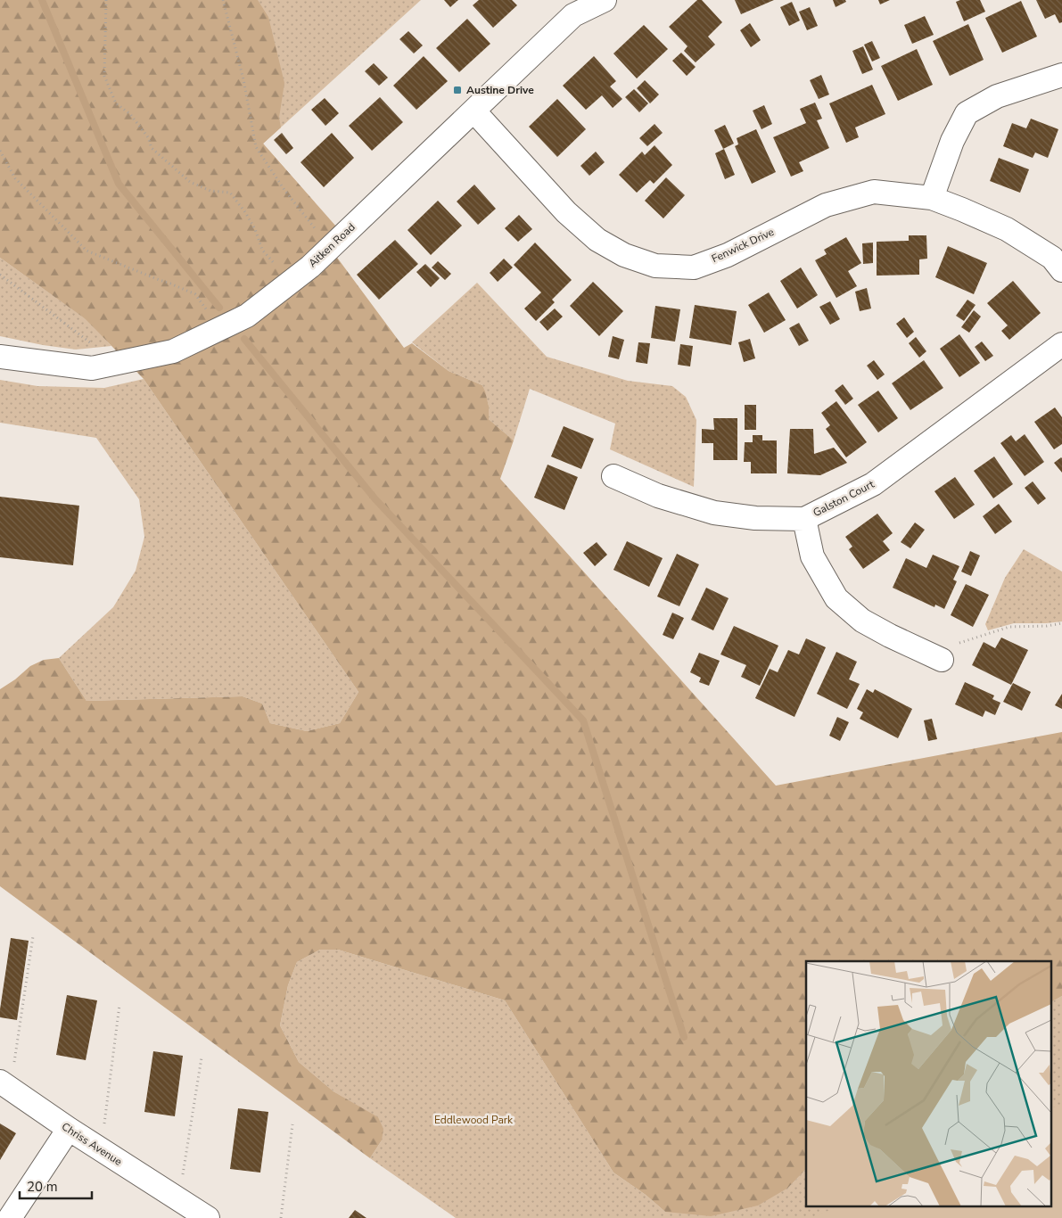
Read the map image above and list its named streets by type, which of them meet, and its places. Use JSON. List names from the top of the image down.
{
  "streets": {
    "street": [
      "Aitken Road",
      "Fenwick Drive",
      "Galston Court",
      "Chriss Avenue"
    ]
  },
  "crossings": [
    ["Aitken Road", "Fenwick Drive"]
  ],
  "parks": ["Eddlewood Park"],
  "places": {
    "transit": ["Austine Drive"]
  },
  "scale_bar": "20 m"
}
